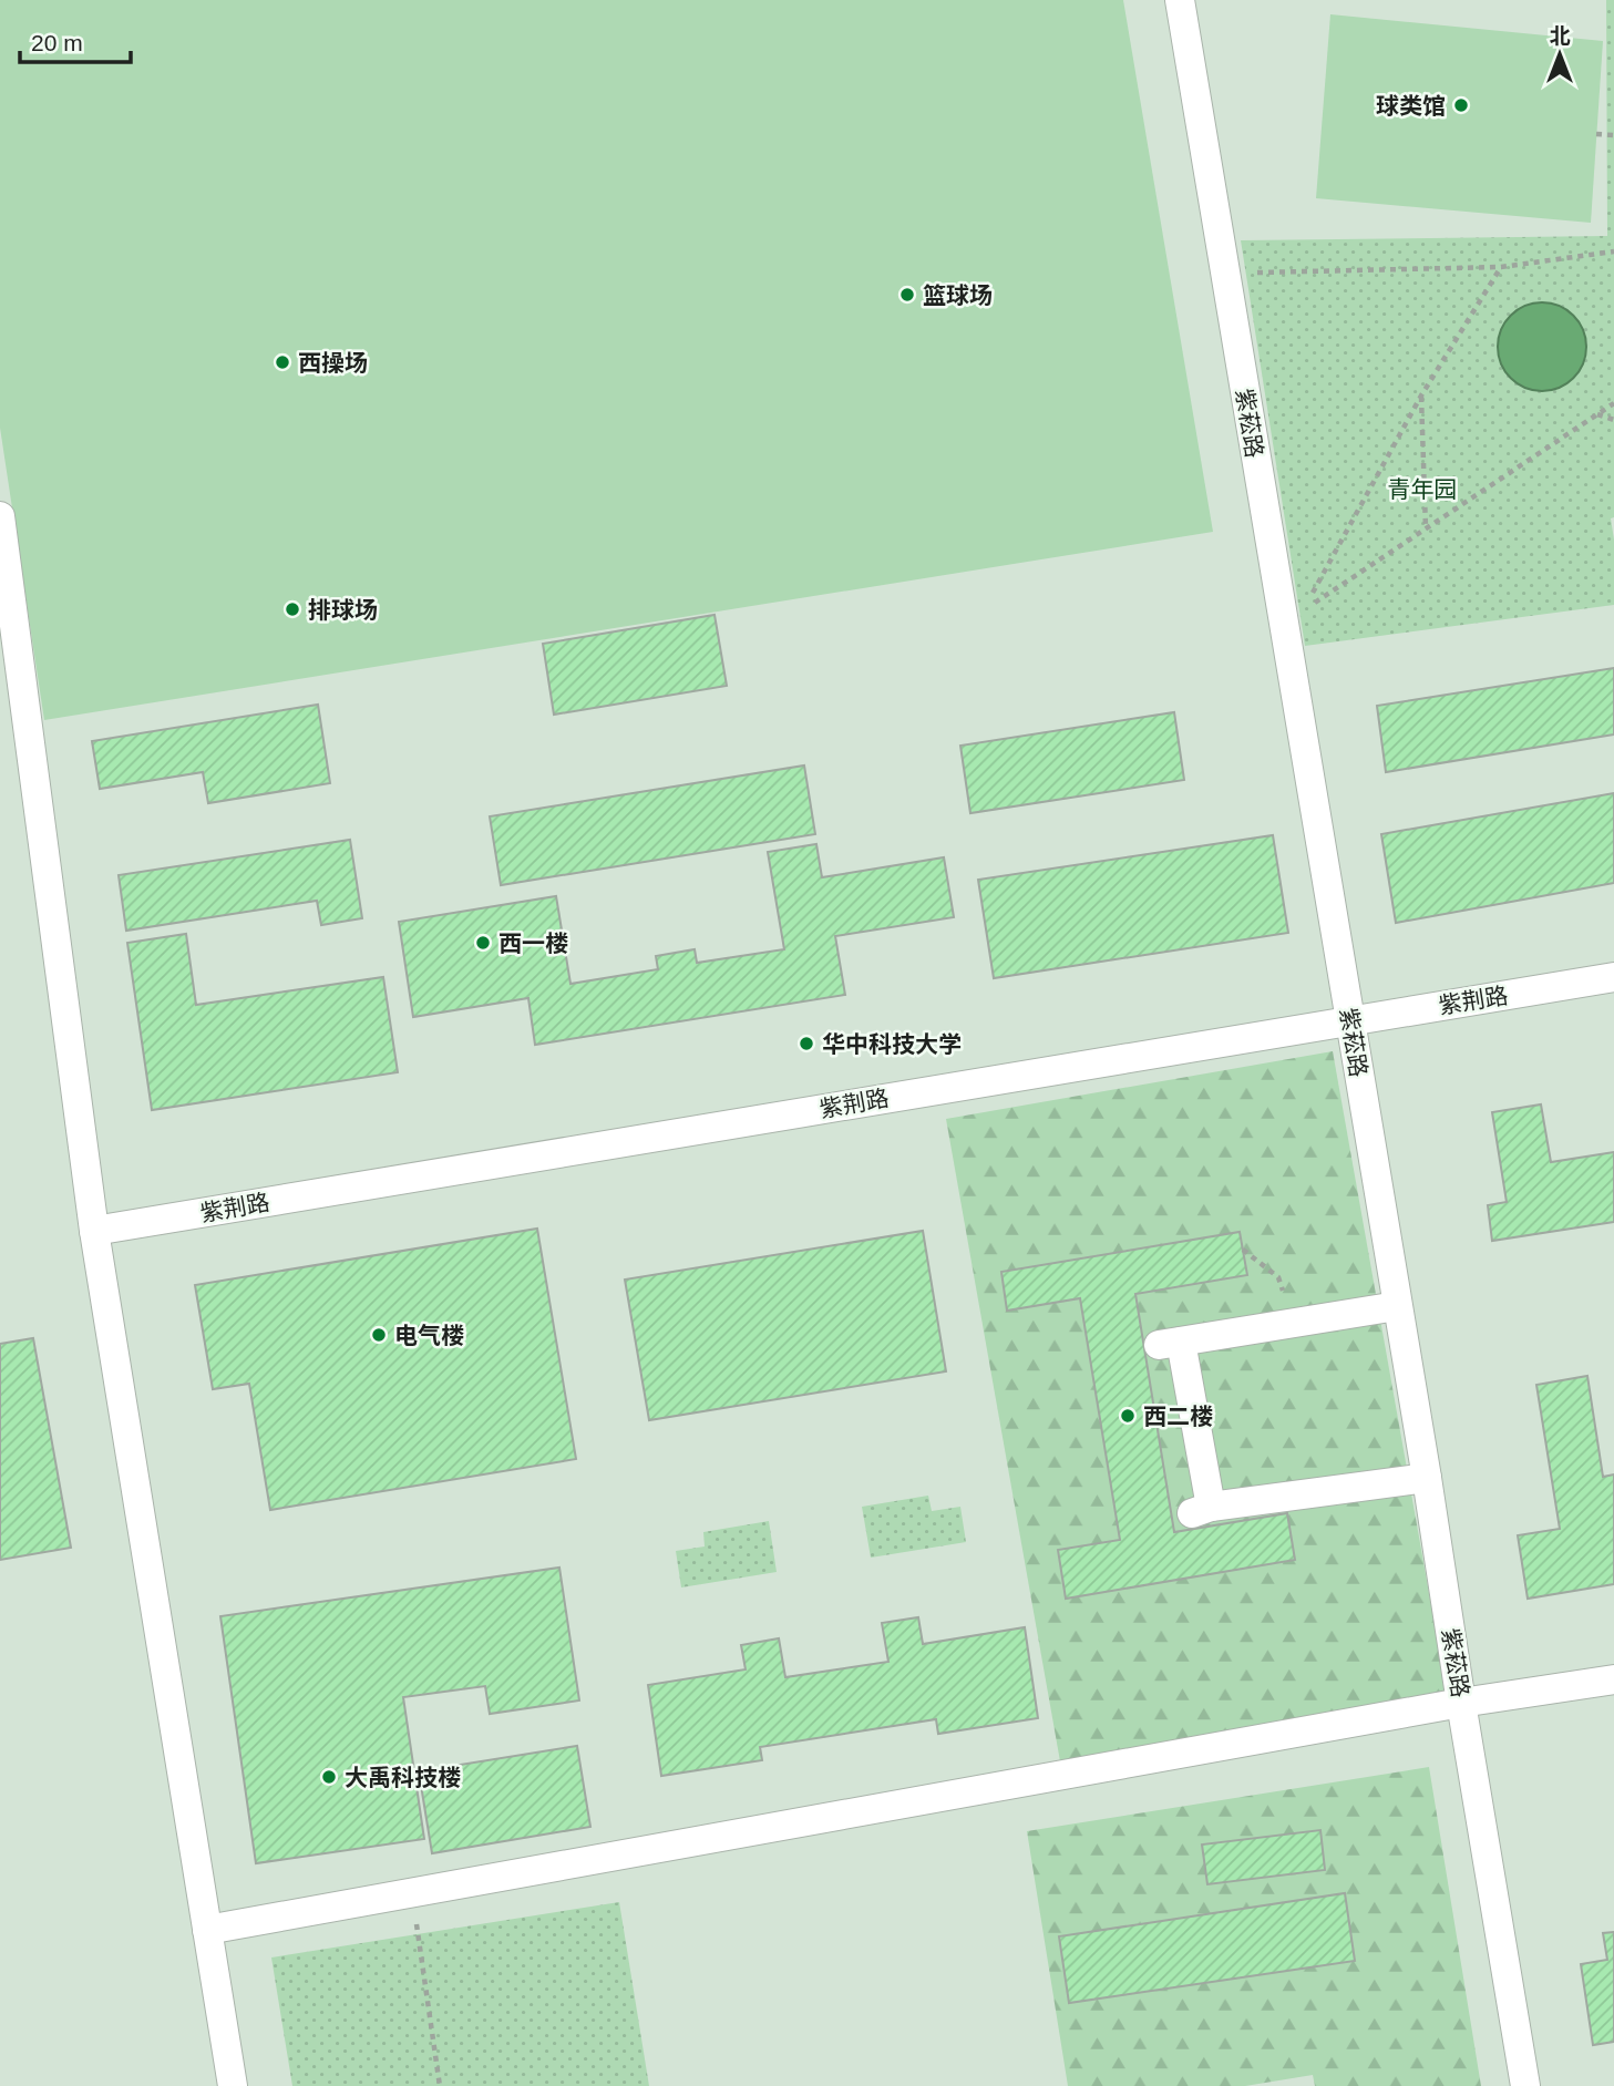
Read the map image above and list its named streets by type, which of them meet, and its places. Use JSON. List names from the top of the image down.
{
  "streets": {
    "street": ["紫菘路", "紫荆路"]
  },
  "crossings": [
    ["紫菘路", "紫荆路"]
  ],
  "parks": ["青年园"],
  "places": [
    "球类馆",
    "篮球场",
    "西操场",
    "排球场",
    "西一楼",
    "华中科技大学",
    "电气楼",
    "西二楼",
    "大禹科技楼"
  ],
  "scale_bar": "20 m",
  "north": "top"
}
